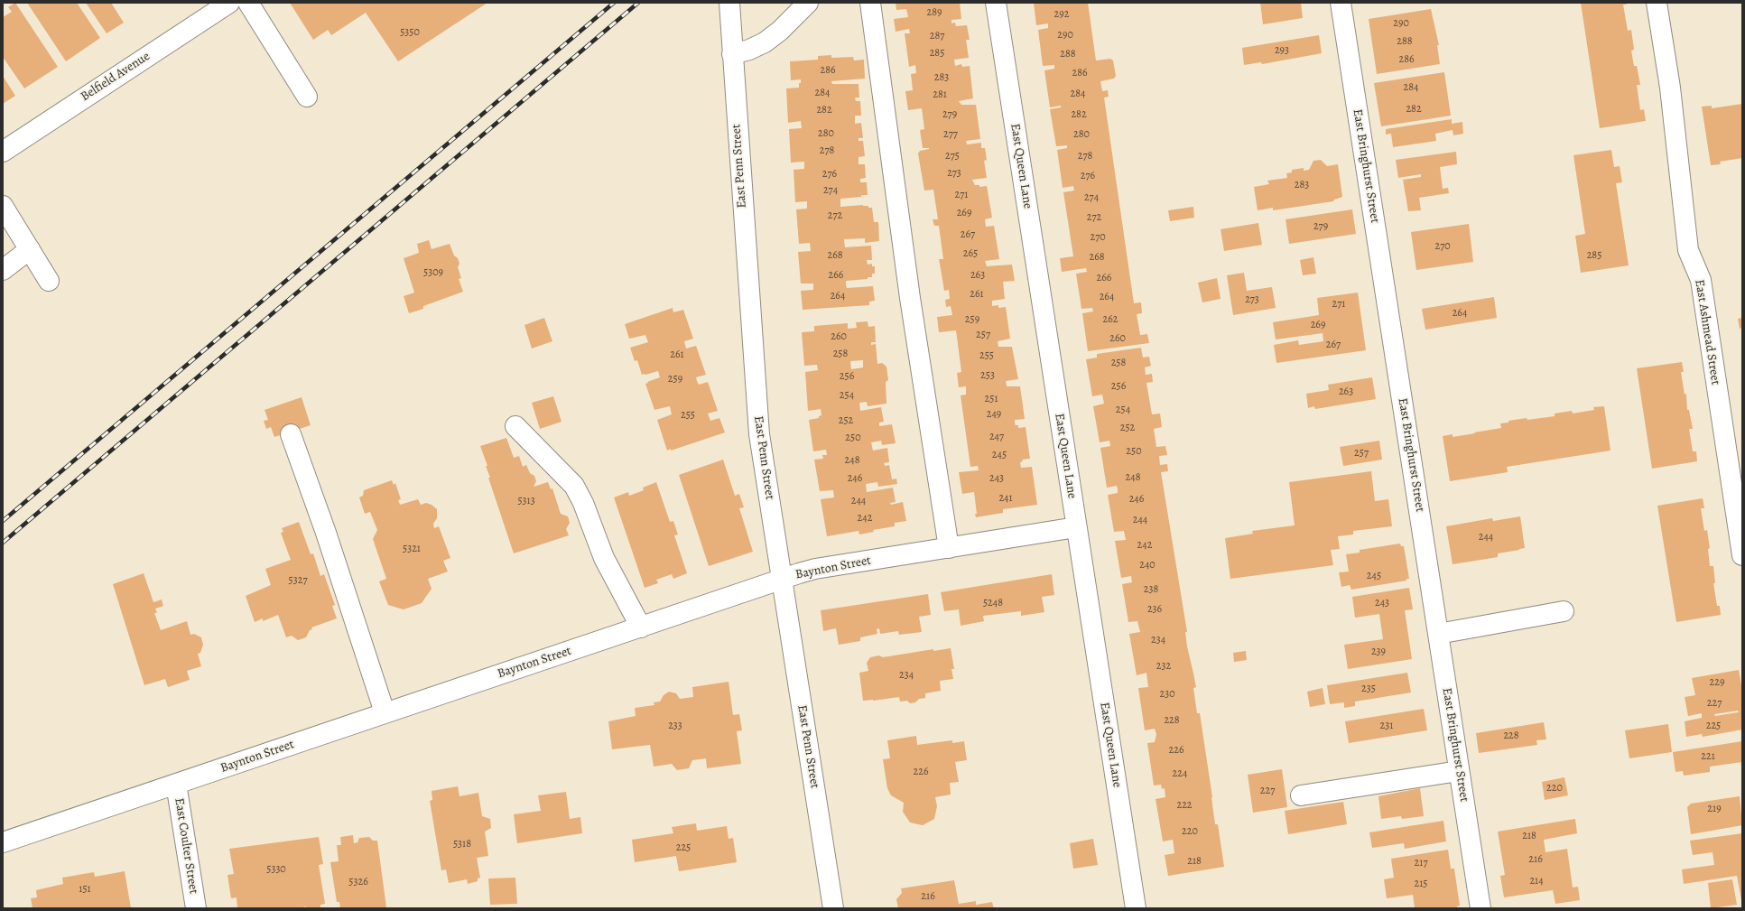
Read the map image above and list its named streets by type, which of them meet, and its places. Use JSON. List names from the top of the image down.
{
  "streets": {
    "street": [
      "Belfield Avenue",
      "East Penn Street",
      "East Queen Lane",
      "East Bringhurst Street",
      "East Ashmead Street",
      "Baynton Street",
      "East Coulter Street"
    ]
  },
  "crossings": [
    ["East Penn Street", "Baynton Street"],
    ["East Queen Lane", "Baynton Street"],
    ["Baynton Street", "East Coulter Street"]
  ],
  "house_numbers": [
    "289",
    "292",
    "290",
    "5350",
    "290",
    "287",
    "288",
    "293",
    "285",
    "288",
    "286",
    "286",
    "286",
    "283",
    "284",
    "284",
    "284",
    "281",
    "282",
    "282",
    "279",
    "282",
    "280",
    "277",
    "280",
    "278",
    "275",
    "278",
    "273",
    "276",
    "276",
    "283",
    "274",
    "271",
    "274",
    "269",
    "272",
    "272",
    "279",
    "267",
    "270",
    "270",
    "265",
    "268",
    "285",
    "268",
    "5309",
    "266",
    "263",
    "266",
    "261",
    "264",
    "264",
    "273",
    "271",
    "264",
    "259",
    "262",
    "269",
    "257",
    "260",
    "260",
    "267",
    "258",
    "261",
    "255",
    "258",
    "253",
    "256",
    "259",
    "256",
    "263",
    "254",
    "251",
    "254",
    "249",
    "255",
    "252",
    "252",
    "247",
    "250",
    "250",
    "257",
    "245",
    "248",
    "248",
    "246",
    "243",
    "241",
    "246",
    "5313",
    "244",
    "242",
    "244",
    "244",
    "242",
    "5321",
    "240",
    "245",
    "5327",
    "238",
    "5248",
    "243",
    "236",
    "234",
    "239",
    "232",
    "234",
    "229",
    "235",
    "230",
    "227",
    "228",
    "233",
    "231",
    "225",
    "228",
    "226",
    "221",
    "226",
    "224",
    "220",
    "227",
    "222",
    "219",
    "220",
    "218",
    "5318",
    "225",
    "216",
    "218",
    "217",
    "5330",
    "214",
    "5326",
    "215",
    "151",
    "216"
  ]
}
